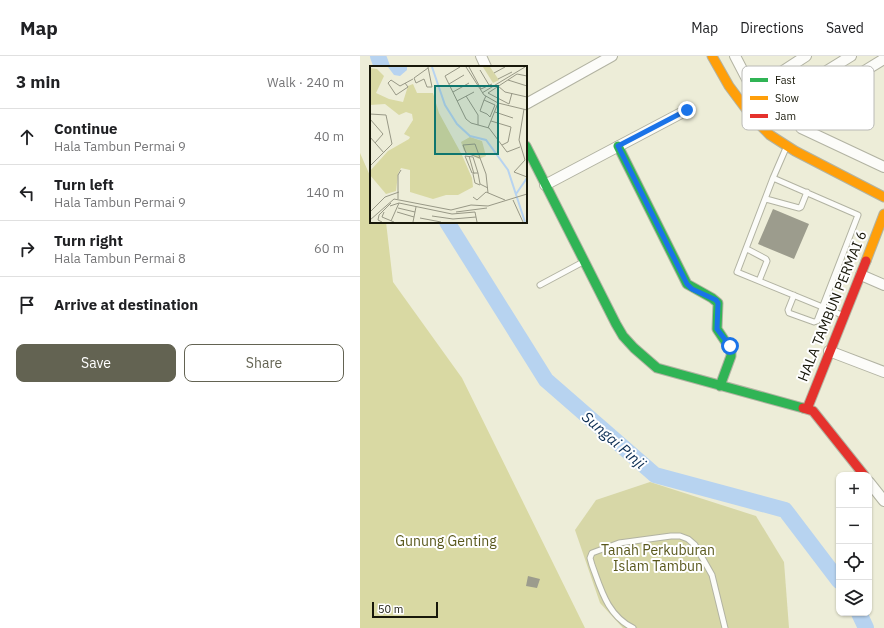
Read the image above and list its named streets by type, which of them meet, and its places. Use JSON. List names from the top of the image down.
{
  "streets": {
    "street": ["HALA TAMBUN PERMAI 6"]
  },
  "water": ["Sungai Pinji"],
  "parks": ["Gunung Genting", "Tanah Perkuburan Islam Tambun"],
  "legend": ["Fast", "Slow", "Jam"],
  "scale_bar": "50 m",
  "page": {
    "header": "Map",
    "nav": ["Map", "Directions", "Saved"],
    "heading": ["3 min", "Walk · 240 m"],
    "list": [
      ["Continue", "Hala Tambun Permai 9", "40 m"],
      ["Turn left", "Hala Tambun Permai 9", "140 m"],
      ["Turn right", "Hala Tambun Permai 8", "60 m"],
      "Arrive at destination"
    ],
    "buttons": ["Save", "Share"],
    "map_buttons": ["+", "−"],
    "scale": "50 m"
  }
}
